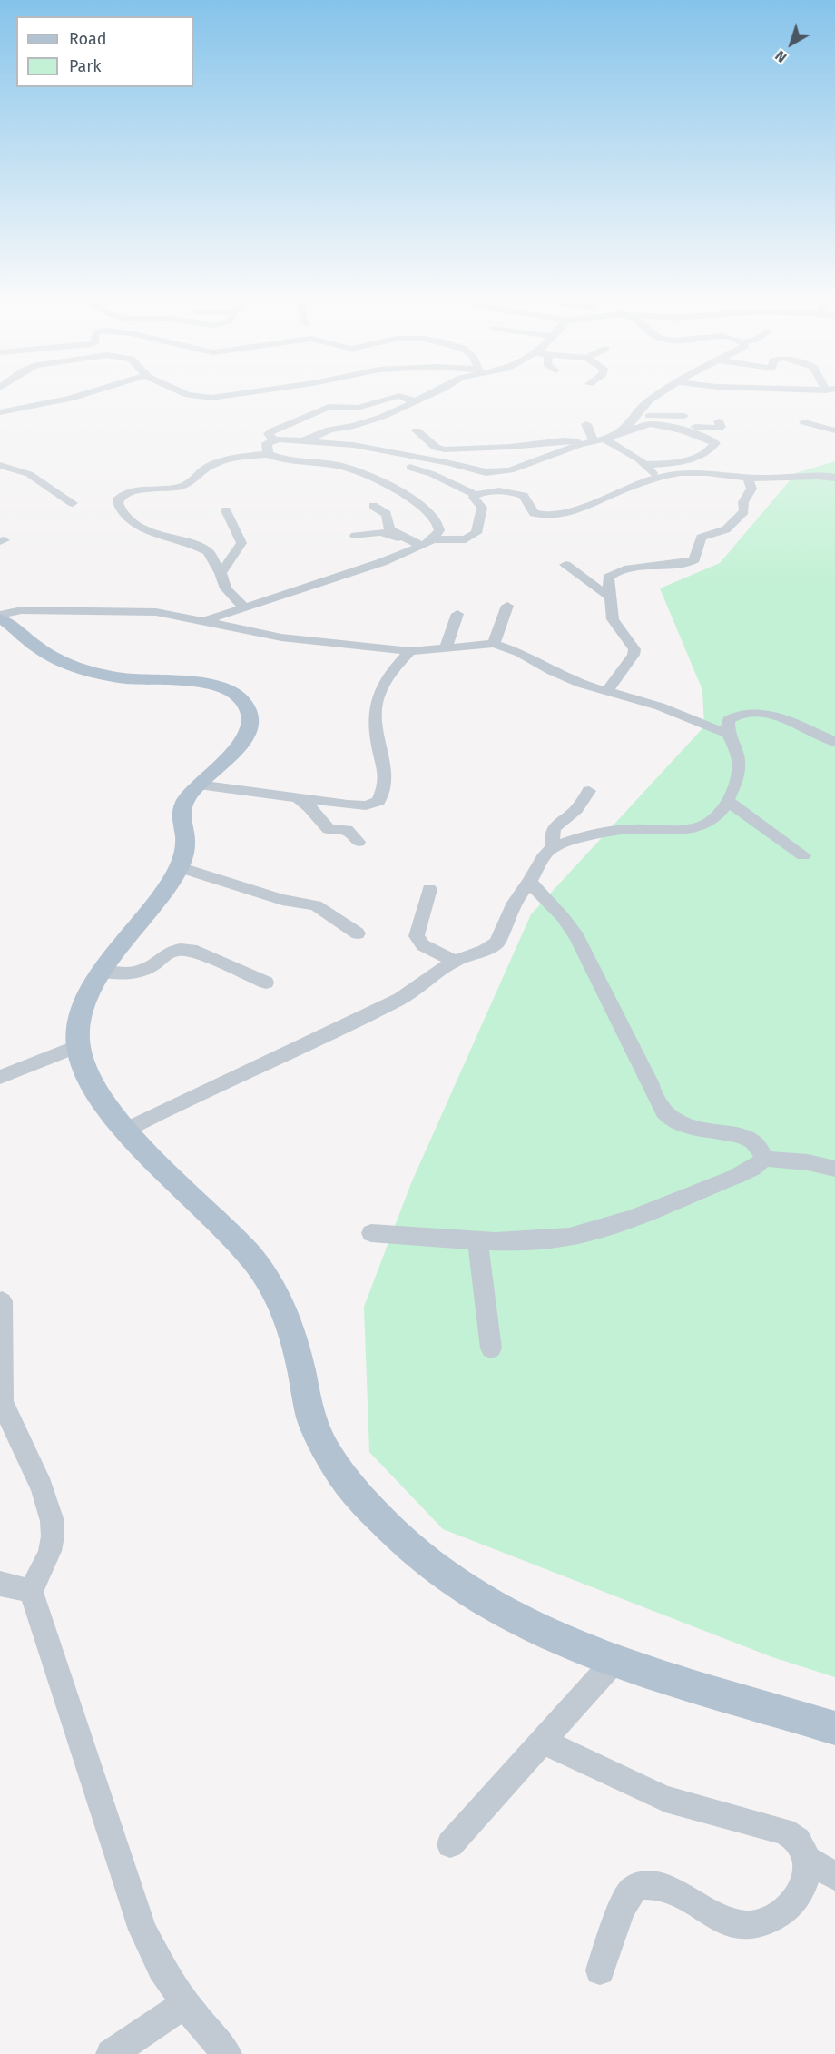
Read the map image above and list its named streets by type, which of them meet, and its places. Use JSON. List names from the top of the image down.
{
  "legend": ["Road", "Park"],
  "north": "bottom left"
}
